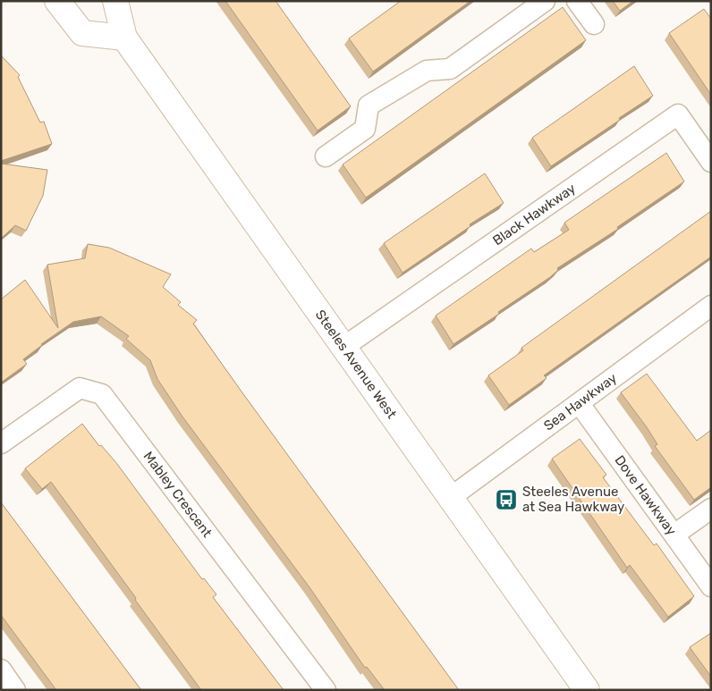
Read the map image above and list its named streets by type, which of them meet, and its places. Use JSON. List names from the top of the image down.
{
  "streets": {
    "main road": ["Steeles Avenue West"],
    "street": [
      "Black Hawkway",
      "Sea Hawkway",
      "Mabley Crescent",
      "Dove Hawkway"
    ]
  },
  "crossings": [
    ["Black Hawkway", "Steeles Avenue West"],
    ["Steeles Avenue West", "Sea Hawkway"],
    ["Sea Hawkway", "Dove Hawkway"]
  ],
  "places": {
    "bus stop": ["Steeles Avenue at Sea Hawkway"]
  }
}
